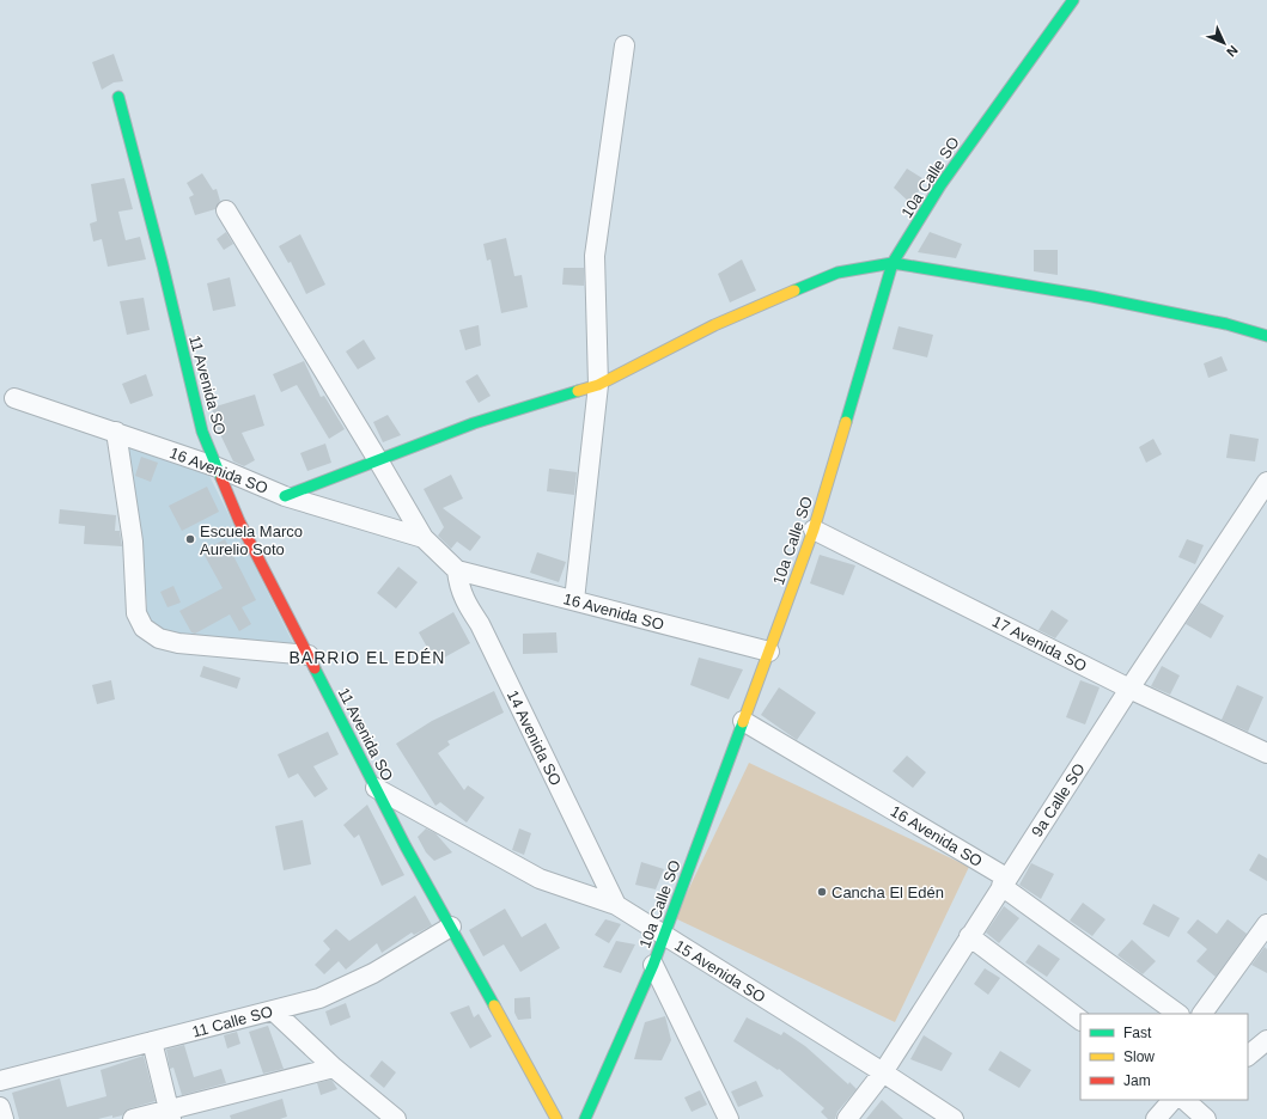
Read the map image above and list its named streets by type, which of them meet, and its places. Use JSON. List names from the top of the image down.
{
  "streets": {
    "street": [
      "10a Calle SO",
      "11 Avenida SO",
      "16 Avenida SO",
      "17 Avenida SO",
      "14 Avenida SO",
      "9a Calle SO",
      "15 Avenida SO",
      "11 Calle SO"
    ]
  },
  "crossings": [
    ["10a Calle SO", "16 Avenida SO"],
    ["10a Calle SO", "17 Avenida SO"],
    ["10a Calle SO", "15 Avenida SO"],
    ["11 Avenida SO", "16 Avenida SO"],
    ["11 Avenida SO", "15 Avenida SO"],
    ["11 Avenida SO", "11 Calle SO"],
    ["16 Avenida SO", "14 Avenida SO"],
    ["16 Avenida SO", "9a Calle SO"],
    ["17 Avenida SO", "9a Calle SO"],
    ["14 Avenida SO", "15 Avenida SO"],
    ["9a Calle SO", "15 Avenida SO"]
  ],
  "districts": ["BARRIO EL EDÉN"],
  "places": ["Escuela Marco Aurelio Soto", "Cancha El Edén"],
  "legend": ["Fast", "Slow", "Jam"],
  "north": "bottom right"
}
